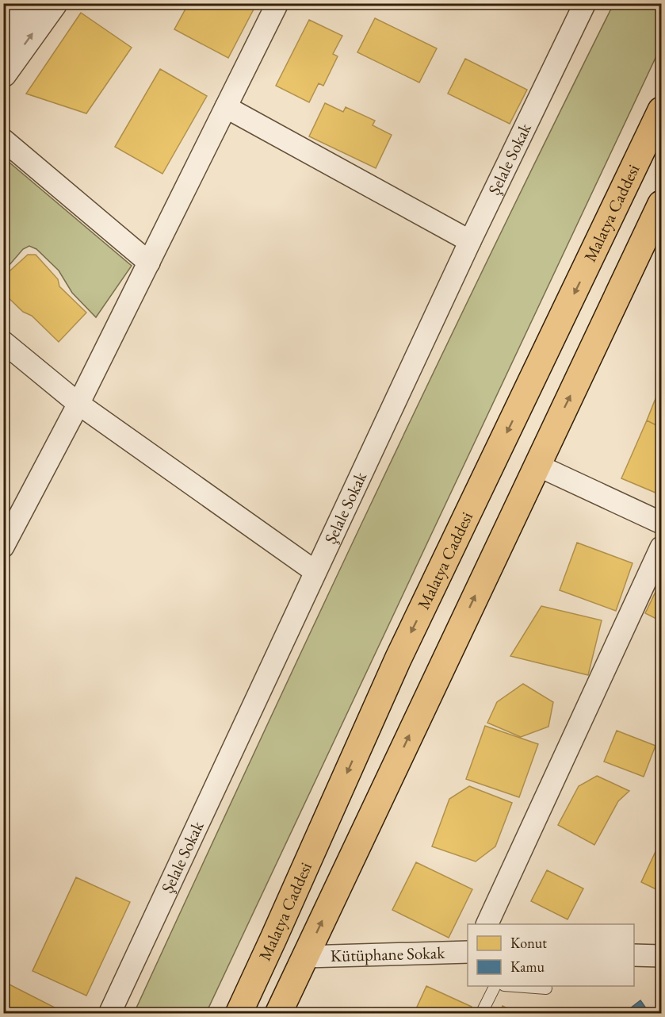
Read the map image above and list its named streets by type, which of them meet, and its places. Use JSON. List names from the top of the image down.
{
  "streets": {
    "highway": ["Malatya Caddesi"],
    "street": ["Şelale Sokak", "Kütüphane Sokak"]
  },
  "legend": ["Konut", "Kamu"]
}
